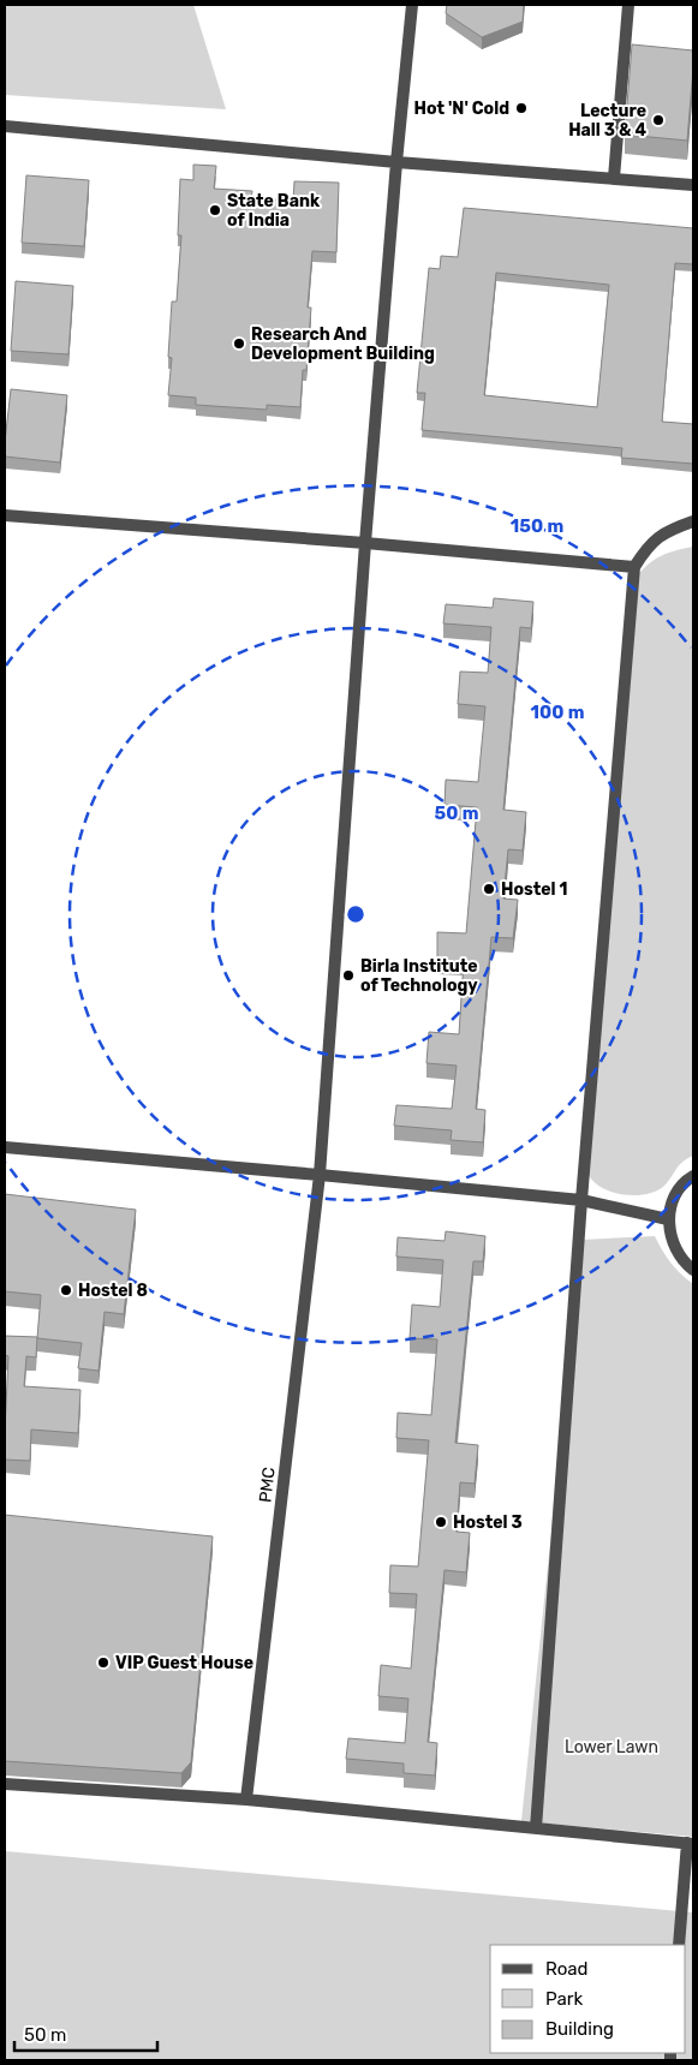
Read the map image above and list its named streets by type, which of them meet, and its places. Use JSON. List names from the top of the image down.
{
  "streets": {
    "street": ["PMC"]
  },
  "parks": ["Lower Lawn"],
  "places": [
    "Hot 'N' Cold",
    "Lecture Hall 3 & 4",
    "State Bank of India",
    "Research And Development Building",
    "Hostel 1",
    "Birla Institute of Technology",
    "Hostel 8",
    "Hostel 3",
    "VIP Guest House"
  ],
  "legend": ["Road", "Park", "Building"],
  "scale_bar": "50 m",
  "rings": ["150 m", "100 m", "50 m"]
}
